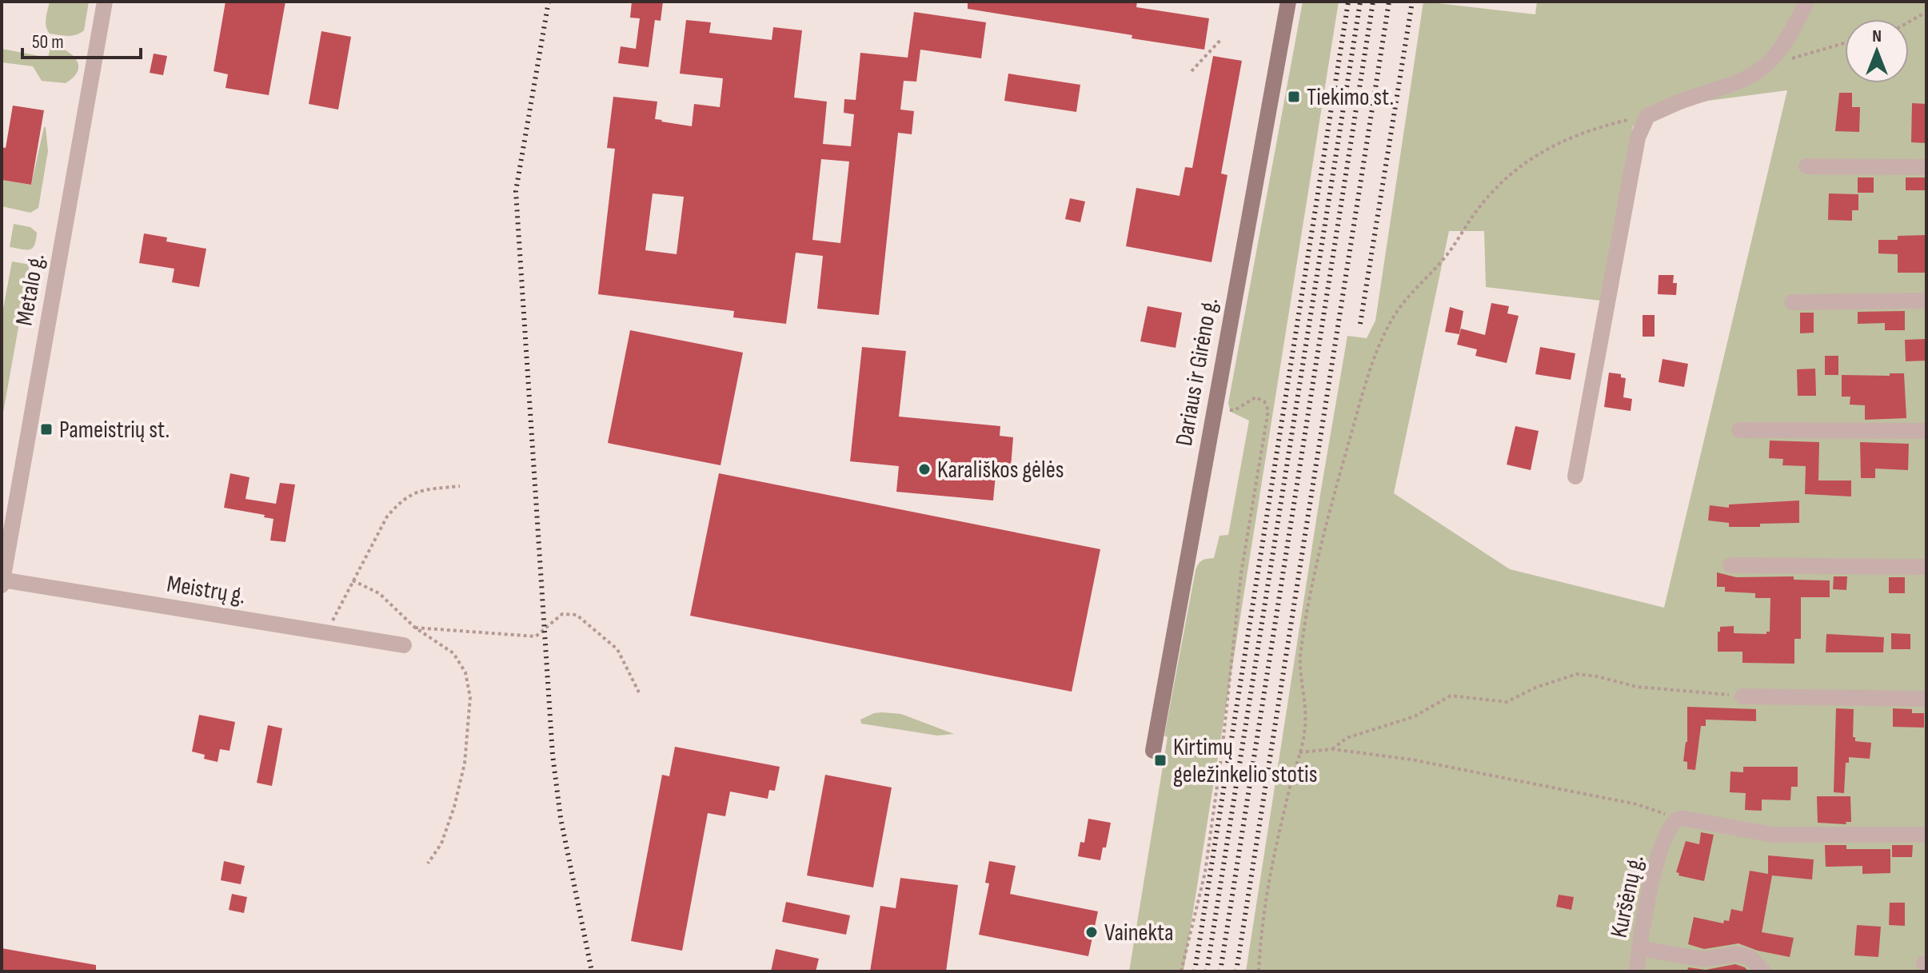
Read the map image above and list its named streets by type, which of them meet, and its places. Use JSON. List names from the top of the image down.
{
  "streets": {
    "street": [
      "Metalo g.",
      "Dariaus ir Girėno g.",
      "Meistrų g.",
      "Kuršėnų g."
    ]
  },
  "crossings": [
    ["Metalo g.", "Meistrų g."]
  ],
  "places": {
    "transit": ["Tiekimo st.", "Pameistrių st.", "Kirtimų geležinkelio stotis"],
    "other": ["Karališkos gėlės", "Vainekta"]
  },
  "scale_bar": "50 m",
  "north": "top"
}
